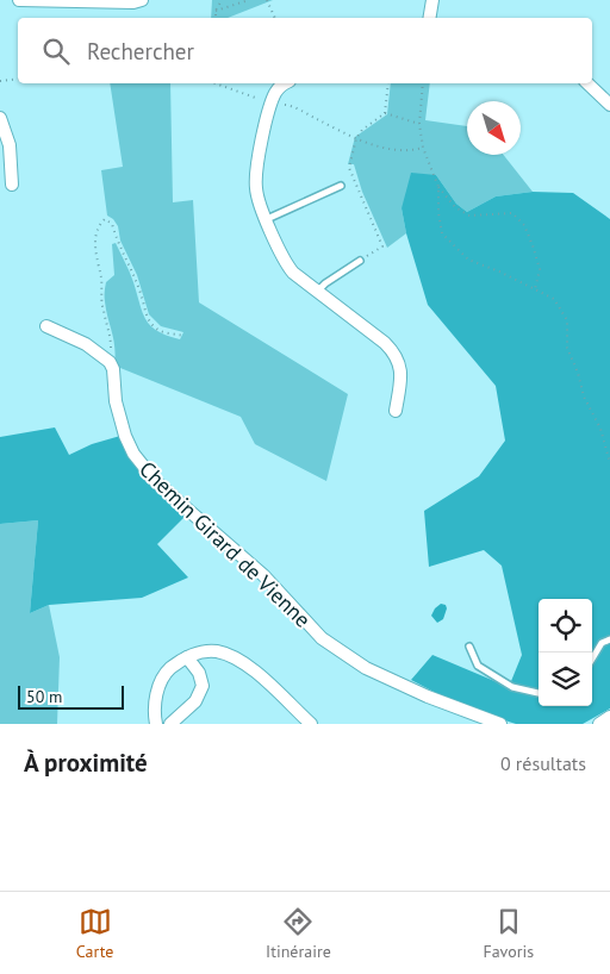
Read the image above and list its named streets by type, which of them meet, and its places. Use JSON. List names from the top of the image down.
{
  "streets": {
    "street": ["Chemin Girard de Vienne"]
  },
  "scale_bar": "50 m",
  "north": "bottom right",
  "page": {
    "search": "Rechercher",
    "scale": "50 m",
    "heading": ["À proximité", "0 résultats"],
    "nav": ["Carte", "Itinéraire", "Favoris"]
  }
}
